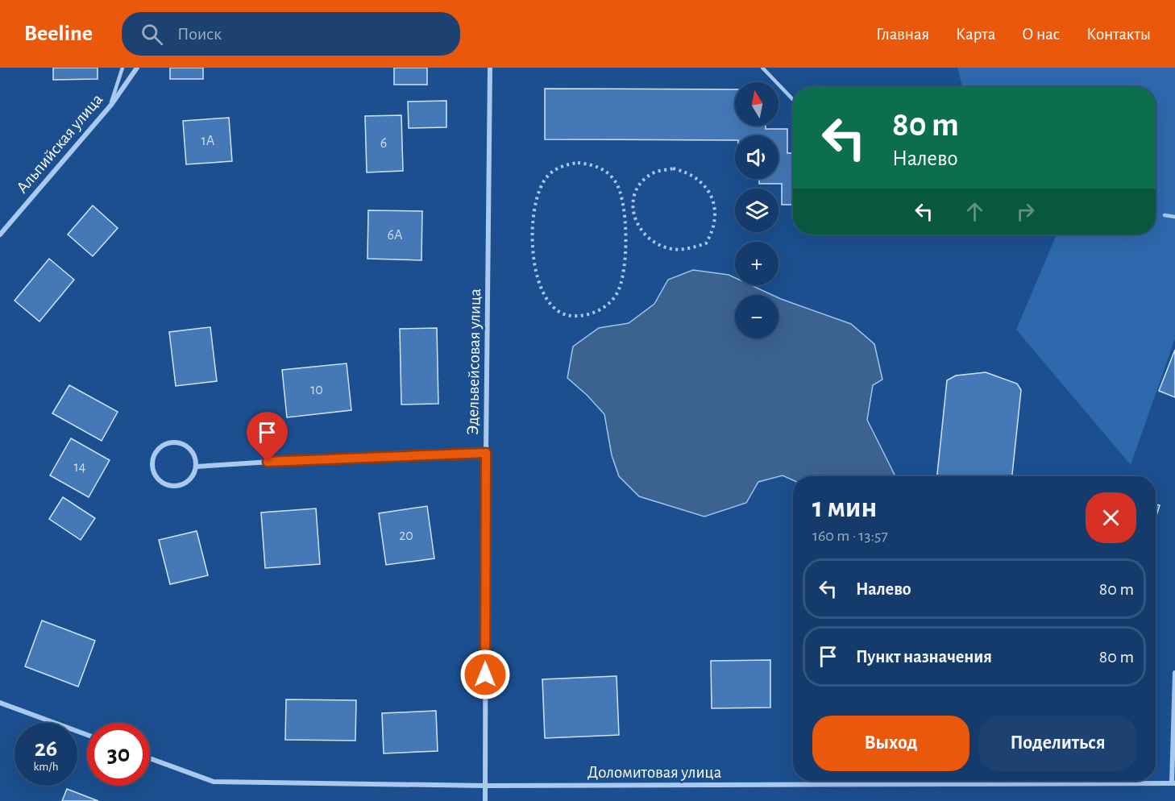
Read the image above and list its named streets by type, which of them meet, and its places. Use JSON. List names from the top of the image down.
{
  "streets": {
    "street": ["Альпийская улица", "Эдельвейсовая улица", "Доломитовая улица"]
  },
  "crossings": [
    ["Эдельвейсовая улица", "Доломитовая улица"]
  ],
  "house_numbers": [
    "1А",
    "6",
    "6А",
    "10",
    "14",
    "20"
  ],
  "north": "top",
  "page": {
    "header": "Beeline",
    "search": "Поиск",
    "nav": [
      "Главная",
      "Карта",
      "О нас",
      "Контакты"
    ],
    "map_buttons": ["+", "−"],
    "turn": ["80 m", "Налево"],
    "heading": ["1 мин", "160 m · 13:57"],
    "list": [
      {
        "name": "Налево",
        "value": "80 m"
      },
      {
        "name": "Пункт назначения",
        "value": "80 m"
      }
    ],
    "buttons": ["Выход", "Поделиться"],
    "speed": "26 km/h",
    "limit": "30"
  }
}
